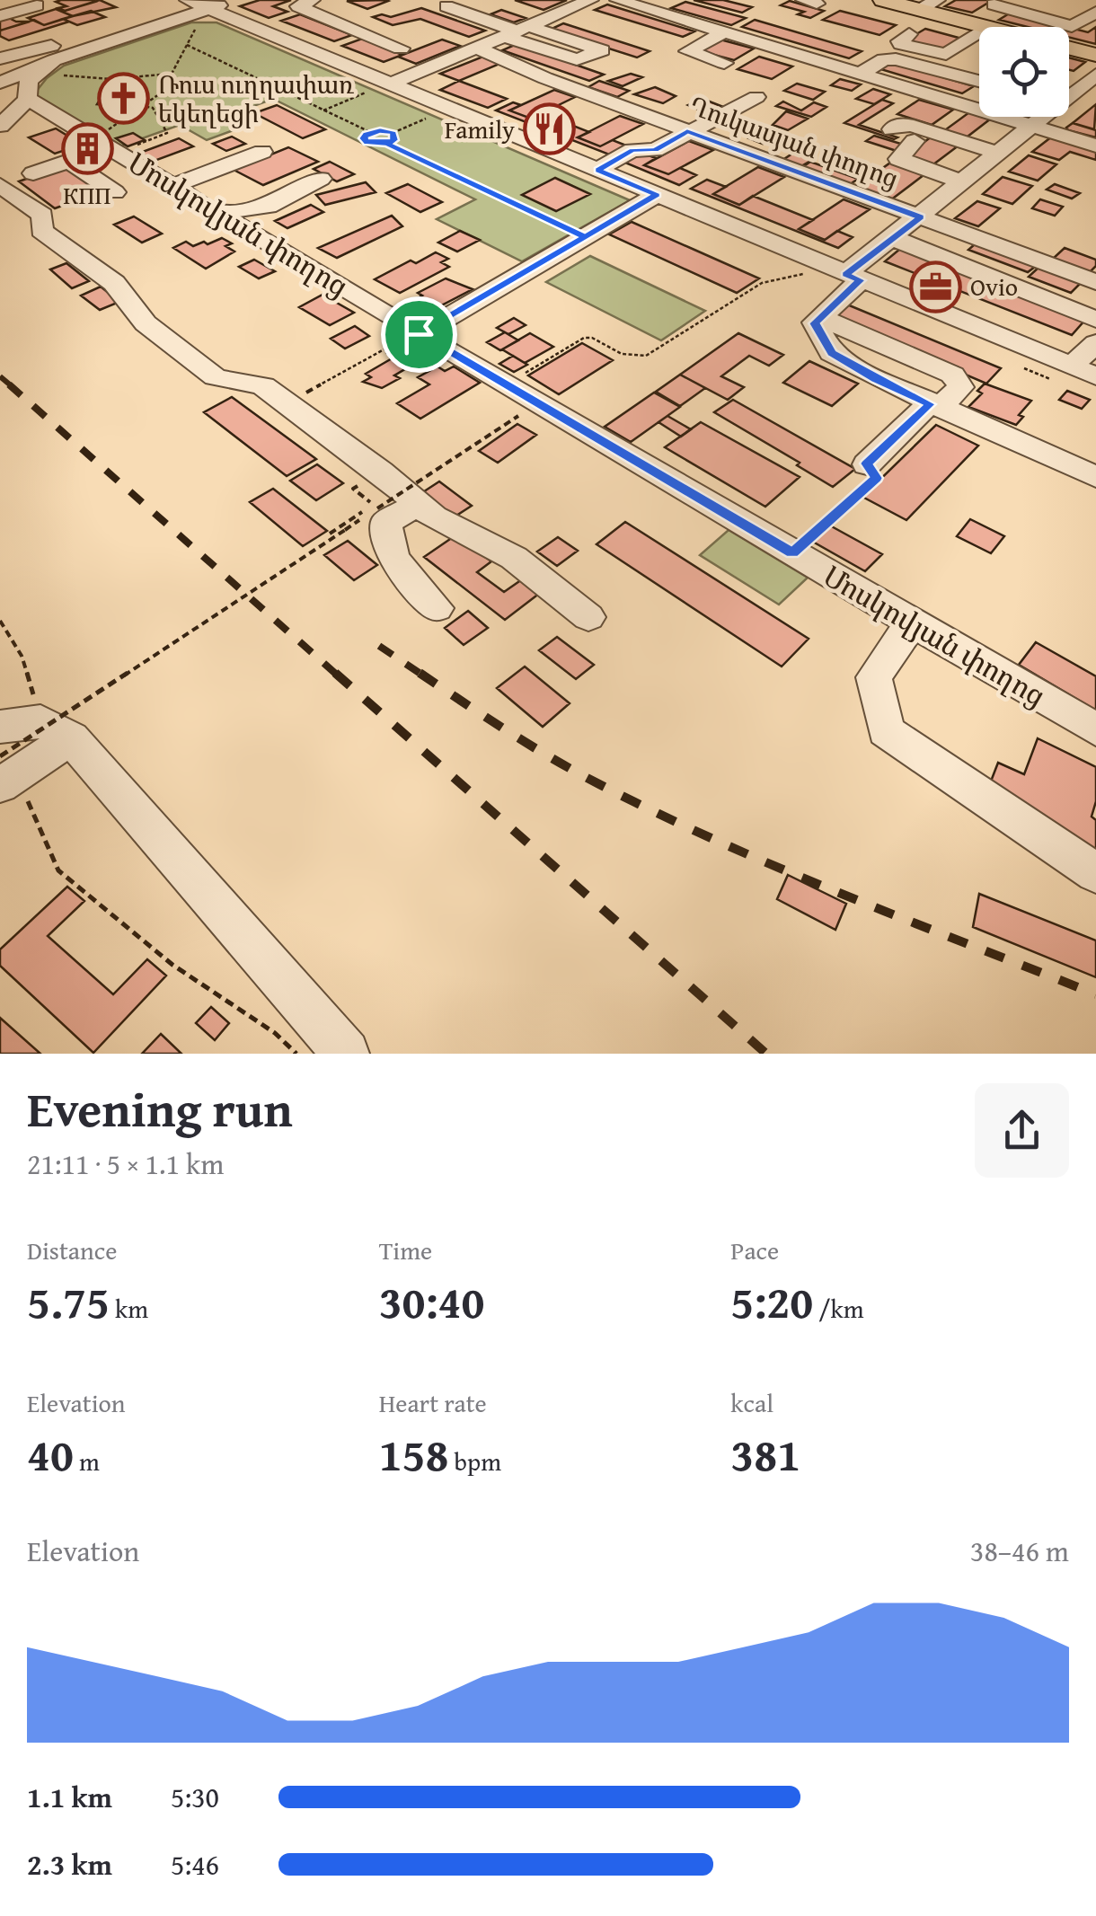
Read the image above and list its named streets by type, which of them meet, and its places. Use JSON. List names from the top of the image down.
{
  "streets": {
    "street": ["Ղուկասյան փողոց", "Մոսկովյան փողոց"]
  },
  "places": {
    "church": ["Ռուս ուղղափառ եկեղեցի"],
    "restaurant": ["Family"],
    "building": ["КПП"],
    "office": ["Ovio"]
  },
  "page": {
    "heading": ["Evening run", "21:11 · 5 × 1.1 km"],
    "stats": [
      ["Distance", "5.75 km"],
      ["Time", "30:40"],
      ["Pace", "5:20 /km"],
      ["Elevation", "40 m"],
      ["Heart rate", "158 bpm"],
      ["kcal", "381"]
    ],
    "chart": ["Elevation", "38–46 m"],
    "list": [
      {
        "name": "1.1 km",
        "note": "5:30"
      },
      {
        "name": "2.3 km",
        "note": "5:46"
      }
    ]
  }
}
